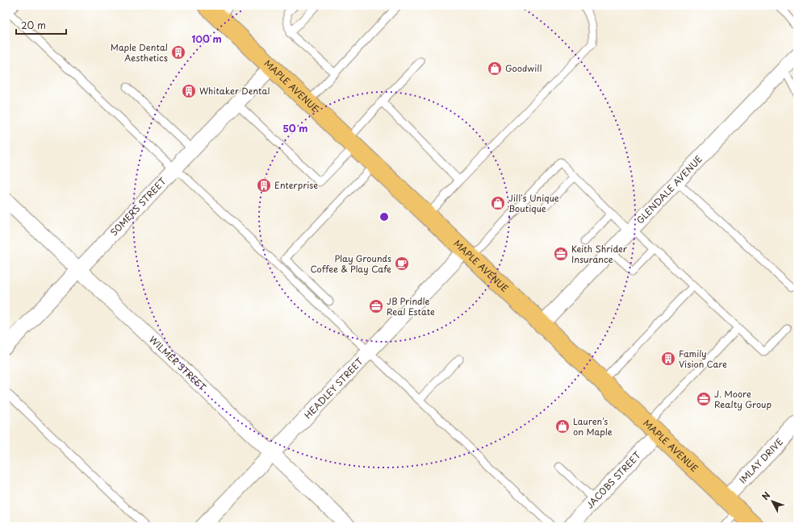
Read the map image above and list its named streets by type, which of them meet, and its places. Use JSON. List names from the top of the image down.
{
  "streets": {
    "main road": ["MAPLE AVENUE"],
    "street": [
      "GLENDALE AVENUE",
      "SOMERS STREET",
      "WILMER STREET",
      "HEADLEY STREET",
      "IMLAY DRIVE",
      "JACOBS STREET"
    ]
  },
  "crossings": [
    ["MAPLE AVENUE", "GLENDALE AVENUE"],
    ["MAPLE AVENUE", "SOMERS STREET"],
    ["MAPLE AVENUE", "HEADLEY STREET"],
    ["MAPLE AVENUE", "IMLAY DRIVE"],
    ["MAPLE AVENUE", "JACOBS STREET"],
    ["SOMERS STREET", "WILMER STREET"],
    ["WILMER STREET", "HEADLEY STREET"]
  ],
  "places": {
    "building": [
      "Maple Dental Aesthetics",
      "Whitaker Dental",
      "Enterprise",
      "Family Vision Care"
    ],
    "shop": ["Goodwill", "Jill's Unique Boutique", "Lauren's on Maple"],
    "office": ["Keith Shrider Insurance", "JB Prindle Real Estate", "J. Moore Realty Group"],
    "cafe": ["Play Grounds Coffee & Play Cafe"]
  },
  "scale_bar": "20 m",
  "north": "top left",
  "rings": ["100 m", "50 m"]
}
